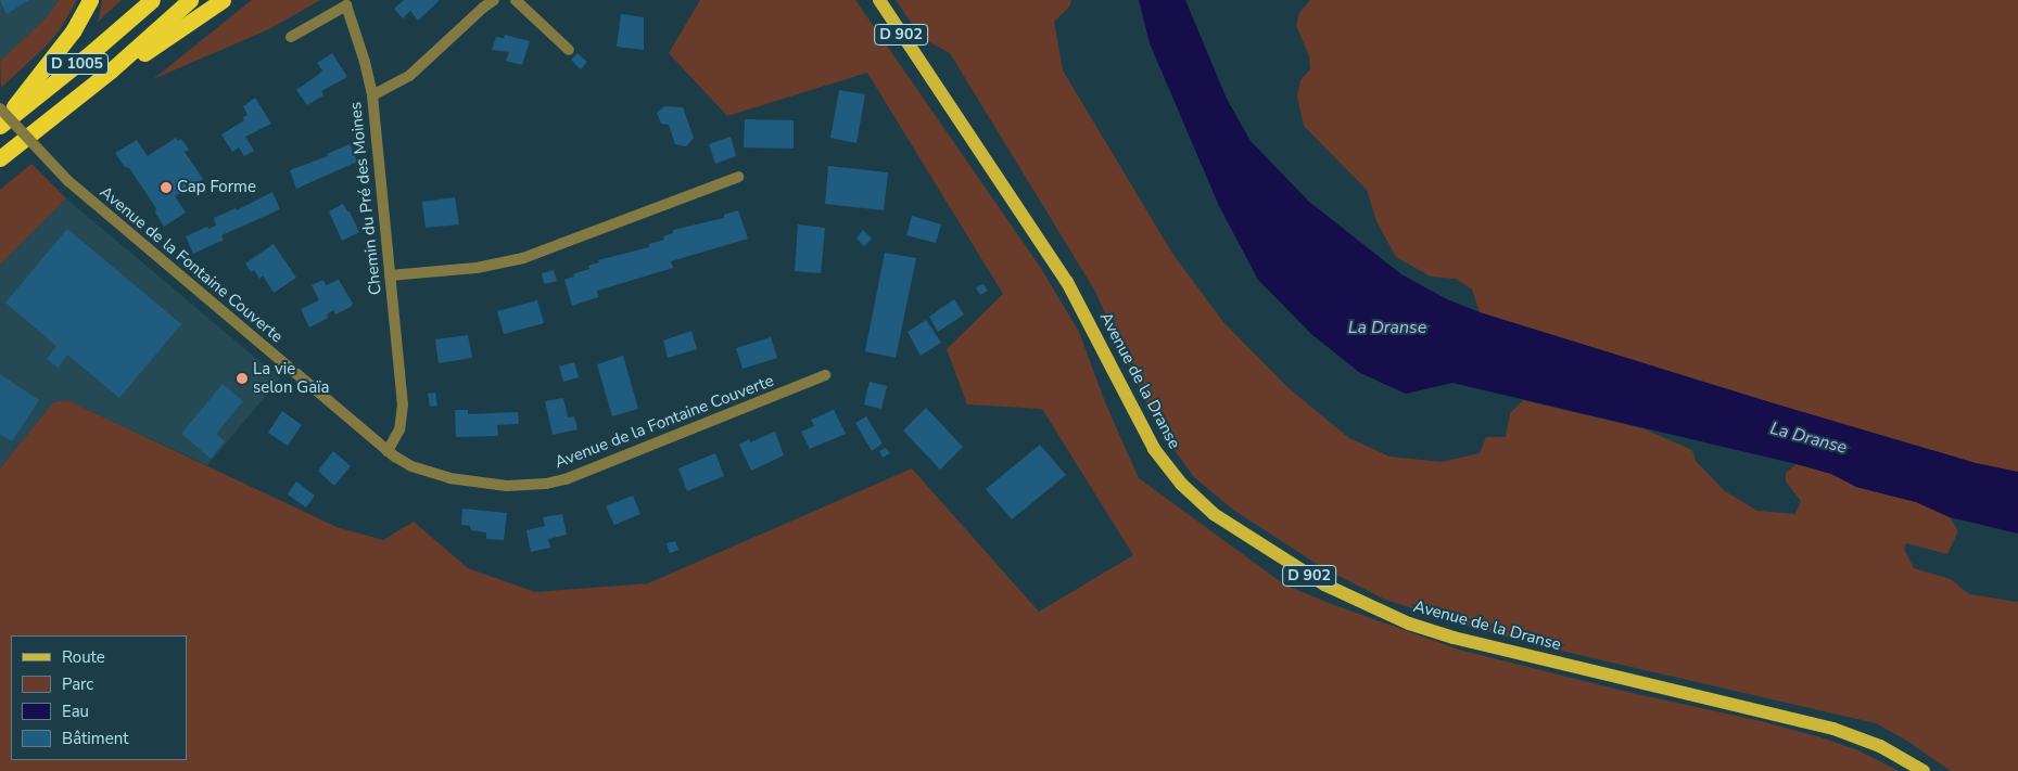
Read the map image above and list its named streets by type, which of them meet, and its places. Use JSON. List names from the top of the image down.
{
  "streets": {
    "highway": ["D 1005"],
    "main road": ["D 902", "Avenue de la Dranse"],
    "street": ["Chemin du Pré des Moines", "Avenue de la Fontaine Couverte"]
  },
  "crossings": [
    ["Chemin du Pré des Moines", "Avenue de la Fontaine Couverte"]
  ],
  "water": ["La Dranse"],
  "places": ["Cap Forme", "La vie selon Gaïa"],
  "legend": [
    "Route",
    "Parc",
    "Eau",
    "Bâtiment"
  ]
}
